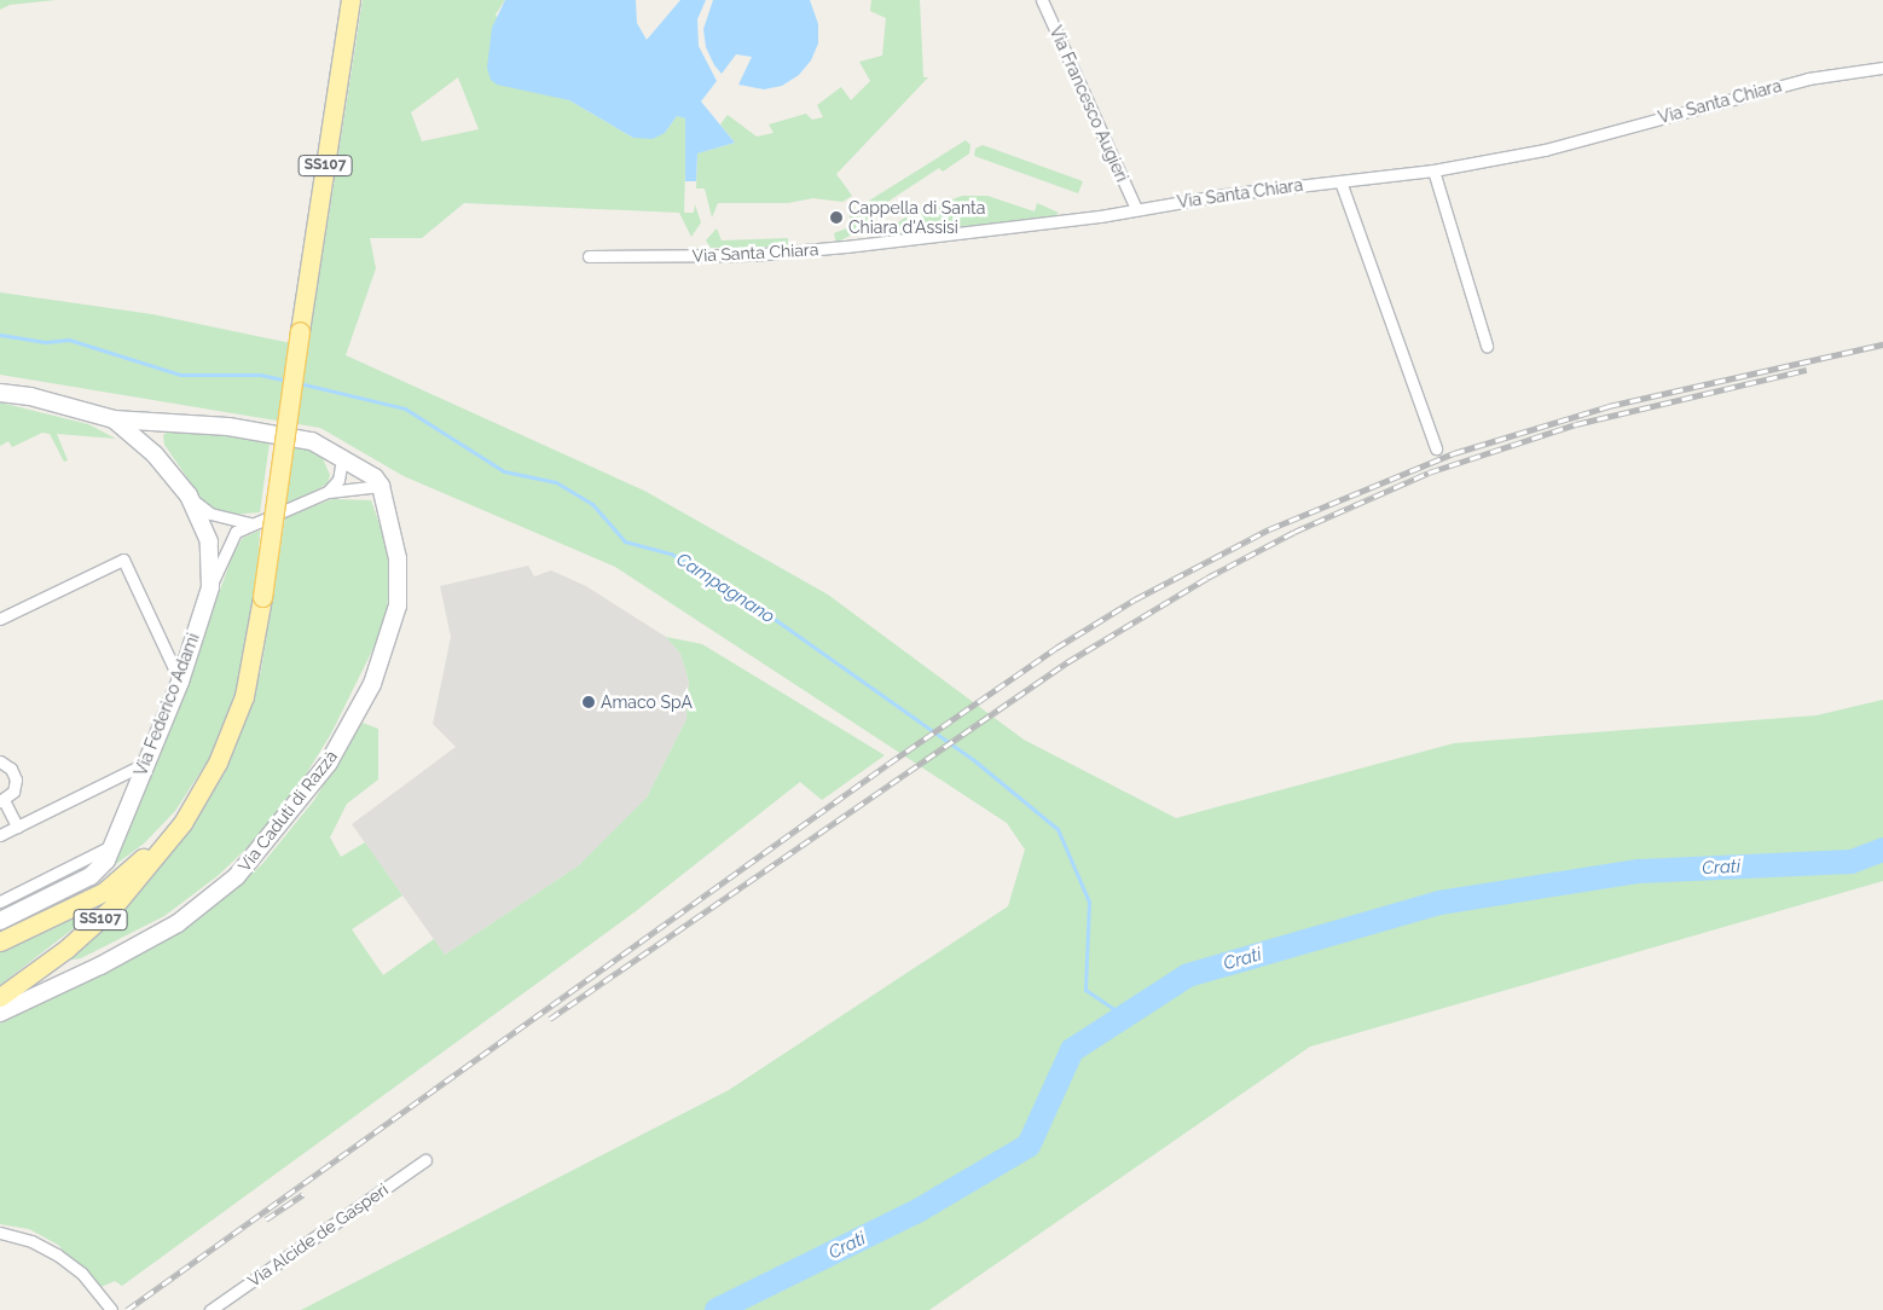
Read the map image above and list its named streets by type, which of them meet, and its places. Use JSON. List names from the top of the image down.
{
  "streets": {
    "main road": ["SS107"],
    "street": [
      "Via Santa Chiara",
      "Via Francesco Augieri",
      "Via Federico Adami",
      "Via Caduti di Razzà",
      "Via Alcide de Gasperi"
    ]
  },
  "crossings": [
    ["Via Santa Chiara", "Via Francesco Augieri"]
  ],
  "water": ["Campagnano", "Crati"],
  "places": ["Cappella di Santa Chiara d'Assisi", "Amaco SpA"]
}
